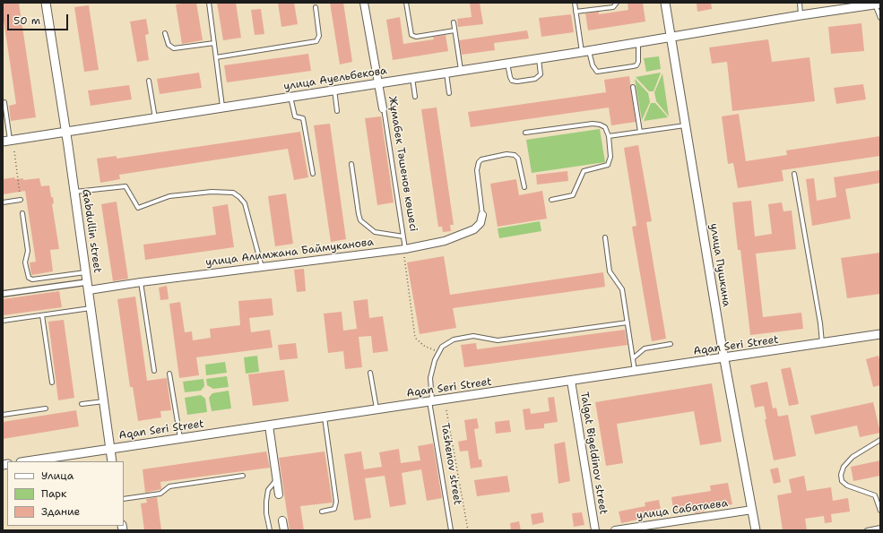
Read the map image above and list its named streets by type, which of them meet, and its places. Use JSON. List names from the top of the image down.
{
  "streets": {
    "street": [
      "улица Ауельбекова",
      "Жұмабек Тәшенов көшесі",
      "Gabdullin street",
      "улица Алимжана Баймуканова",
      "улица Пушкина",
      "Aqan Seri Street",
      "Talgat Bigeldinov street",
      "улица Сабатаева"
    ],
    "lane": ["Tashenov street"]
  },
  "crossings": [
    ["улица Ауельбекова", "Жұмабек Тәшенов көшесі"],
    ["улица Ауельбекова", "Gabdullin street"],
    ["улица Ауельбекова", "улица Пушкина"],
    ["Жұмабек Тәшенов көшесі", "улица Алимжана Баймуканова"],
    ["Gabdullin street", "улица Алимжана Баймуканова"],
    ["Gabdullin street", "Aqan Seri Street"],
    ["улица Пушкина", "Aqan Seri Street"],
    ["улица Пушкина", "улица Сабатаева"],
    ["Aqan Seri Street", "Talgat Bigeldinov street"],
    ["Aqan Seri Street", "Tashenov street"]
  ],
  "legend": ["Улица", "Парк", "Здание"],
  "scale_bar": "50 m"
}
